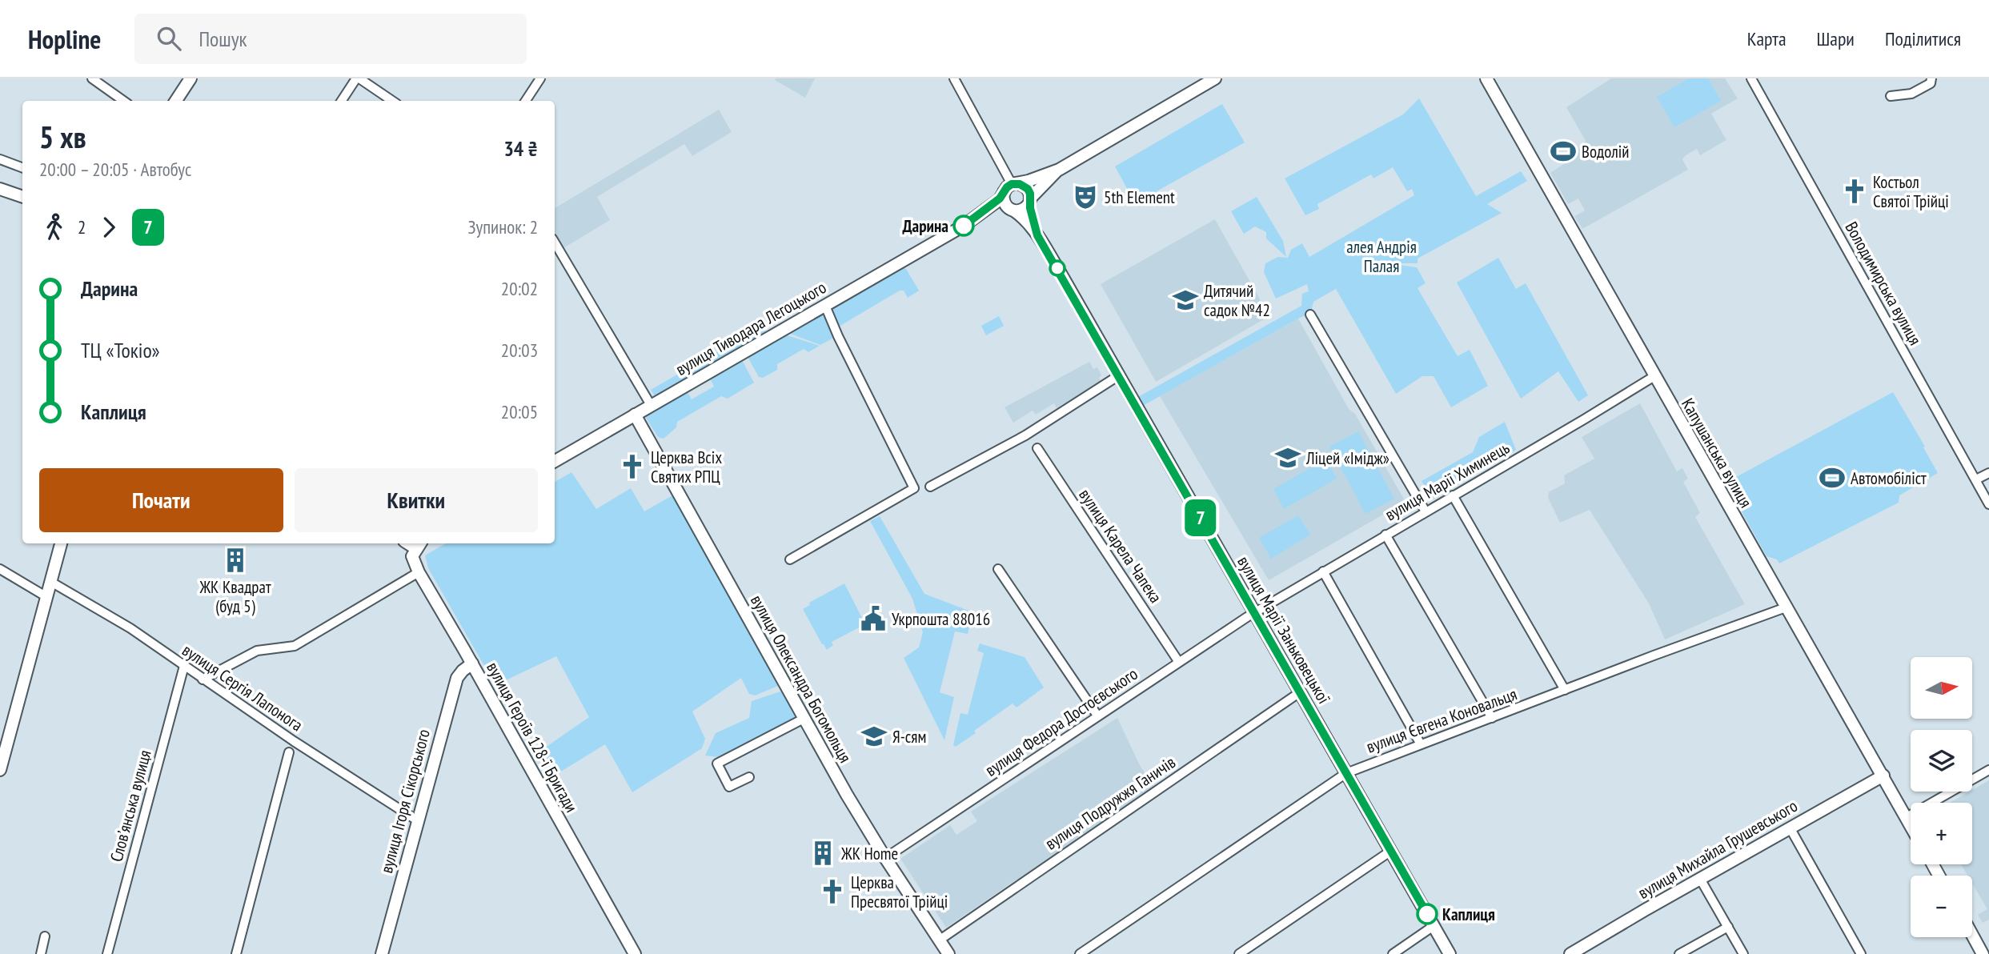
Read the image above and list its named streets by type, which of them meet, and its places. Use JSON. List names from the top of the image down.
{
  "streets": {
    "street": [
      "Володимирська вулиця",
      "вулиця Тиводара Легоцького",
      "Капушанська вулиця",
      "вулиця Марії Химинець",
      "вулиця Карела Чапека",
      "вулиця Марії Заньковецької",
      "вулиця Олександра Богомольця",
      "вулиця Сергія Лапонога",
      "вулиця Євгена Коновальця",
      "вулиця Федора Достоєвського",
      "вулиця Героїв 128-ї Бригади",
      "вулиця Ігоря Сікорського",
      "вулиця Подружжя Ганичів",
      "Словʼянська вулиця",
      "вулиця Михайла Грушевського"
    ]
  },
  "crossings": [
    ["вулиця Тиводара Легоцького", "вулиця Марії Заньковецької"],
    ["вулиця Тиводара Легоцького", "вулиця Олександра Богомольця"],
    ["Капушанська вулиця", "вулиця Марії Химинець"],
    ["Капушанська вулиця", "вулиця Євгена Коновальця"],
    ["Капушанська вулиця", "вулиця Михайла Грушевського"],
    ["вулиця Марії Химинець", "вулиця Марії Заньковецької"],
    ["вулиця Марії Химинець", "вулиця Федора Достоєвського"],
    ["вулиця Карела Чапека", "вулиця Федора Достоєвського"],
    ["вулиця Марії Заньковецької", "вулиця Євгена Коновальця"],
    ["вулиця Марії Заньковецької", "вулиця Федора Достоєвського"],
    ["вулиця Марії Заньковецької", "вулиця Подружжя Ганичів"],
    ["вулиця Олександра Богомольця", "вулиця Федора Достоєвського"],
    ["вулиця Олександра Богомольця", "вулиця Подружжя Ганичів"],
    ["вулиця Сергія Лапонога", "вулиця Ігоря Сікорського"],
    ["вулиця Сергія Лапонога", "Словʼянська вулиця"],
    ["вулиця Героїв 128-ї Бригади", "вулиця Ігоря Сікорського"]
  ],
  "parks": ["алея Андрія Палая"],
  "places": {
    "sports": ["Водолій", "Автомобіліст"],
    "church": ["Костьол Святої Трійці", "Церква Всіх Святих РПЦ", "Церква Пресвятої Трійці"],
    "theatre": ["5th Element"],
    "other": ["Дарина", "Каплиця"],
    "school or university": ["Дитячий садок №42", "Ліцей «Імідж»", "Я-сям"],
    "building": ["ЖК Квадрат (буд 5)", "ЖК Home"],
    "public building": ["Укрпошта 88016"]
  },
  "lines": ["bus line 7"],
  "north": "right",
  "page": {
    "header": "Hopline",
    "search": "Пошук",
    "nav": ["Карта", "Шари", "Поділитися"],
    "on_map": "7",
    "heading": ["5 хв", "20:00 – 20:05 · Автобус", "34 ₴"],
    "legs": ["2", "7", "Зупинок: 2"],
    "list": [
      {
        "name": "Дарина",
        "value": "20:02"
      },
      {
        "name": "ТЦ «Токіо»",
        "value": "20:03"
      },
      {
        "name": "Каплиця",
        "value": "20:05"
      }
    ],
    "buttons": ["Почати", "Квитки"],
    "map_buttons": ["+", "−"]
  }
}
